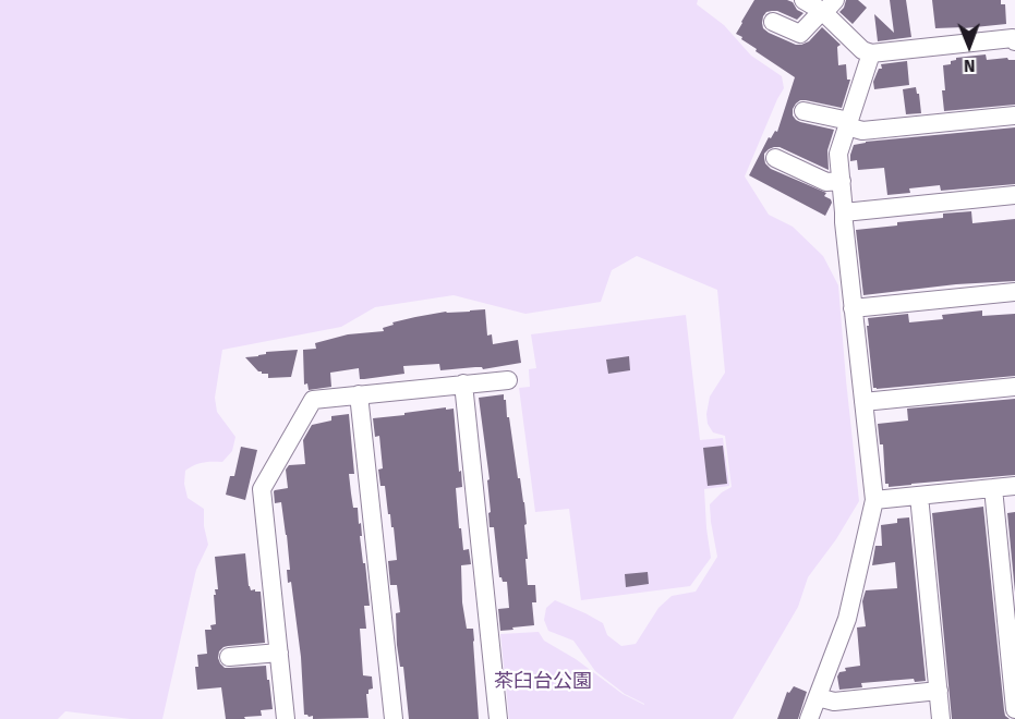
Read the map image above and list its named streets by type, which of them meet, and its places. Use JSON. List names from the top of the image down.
{
  "parks": ["茶臼台公園"],
  "north": "bottom"
}
